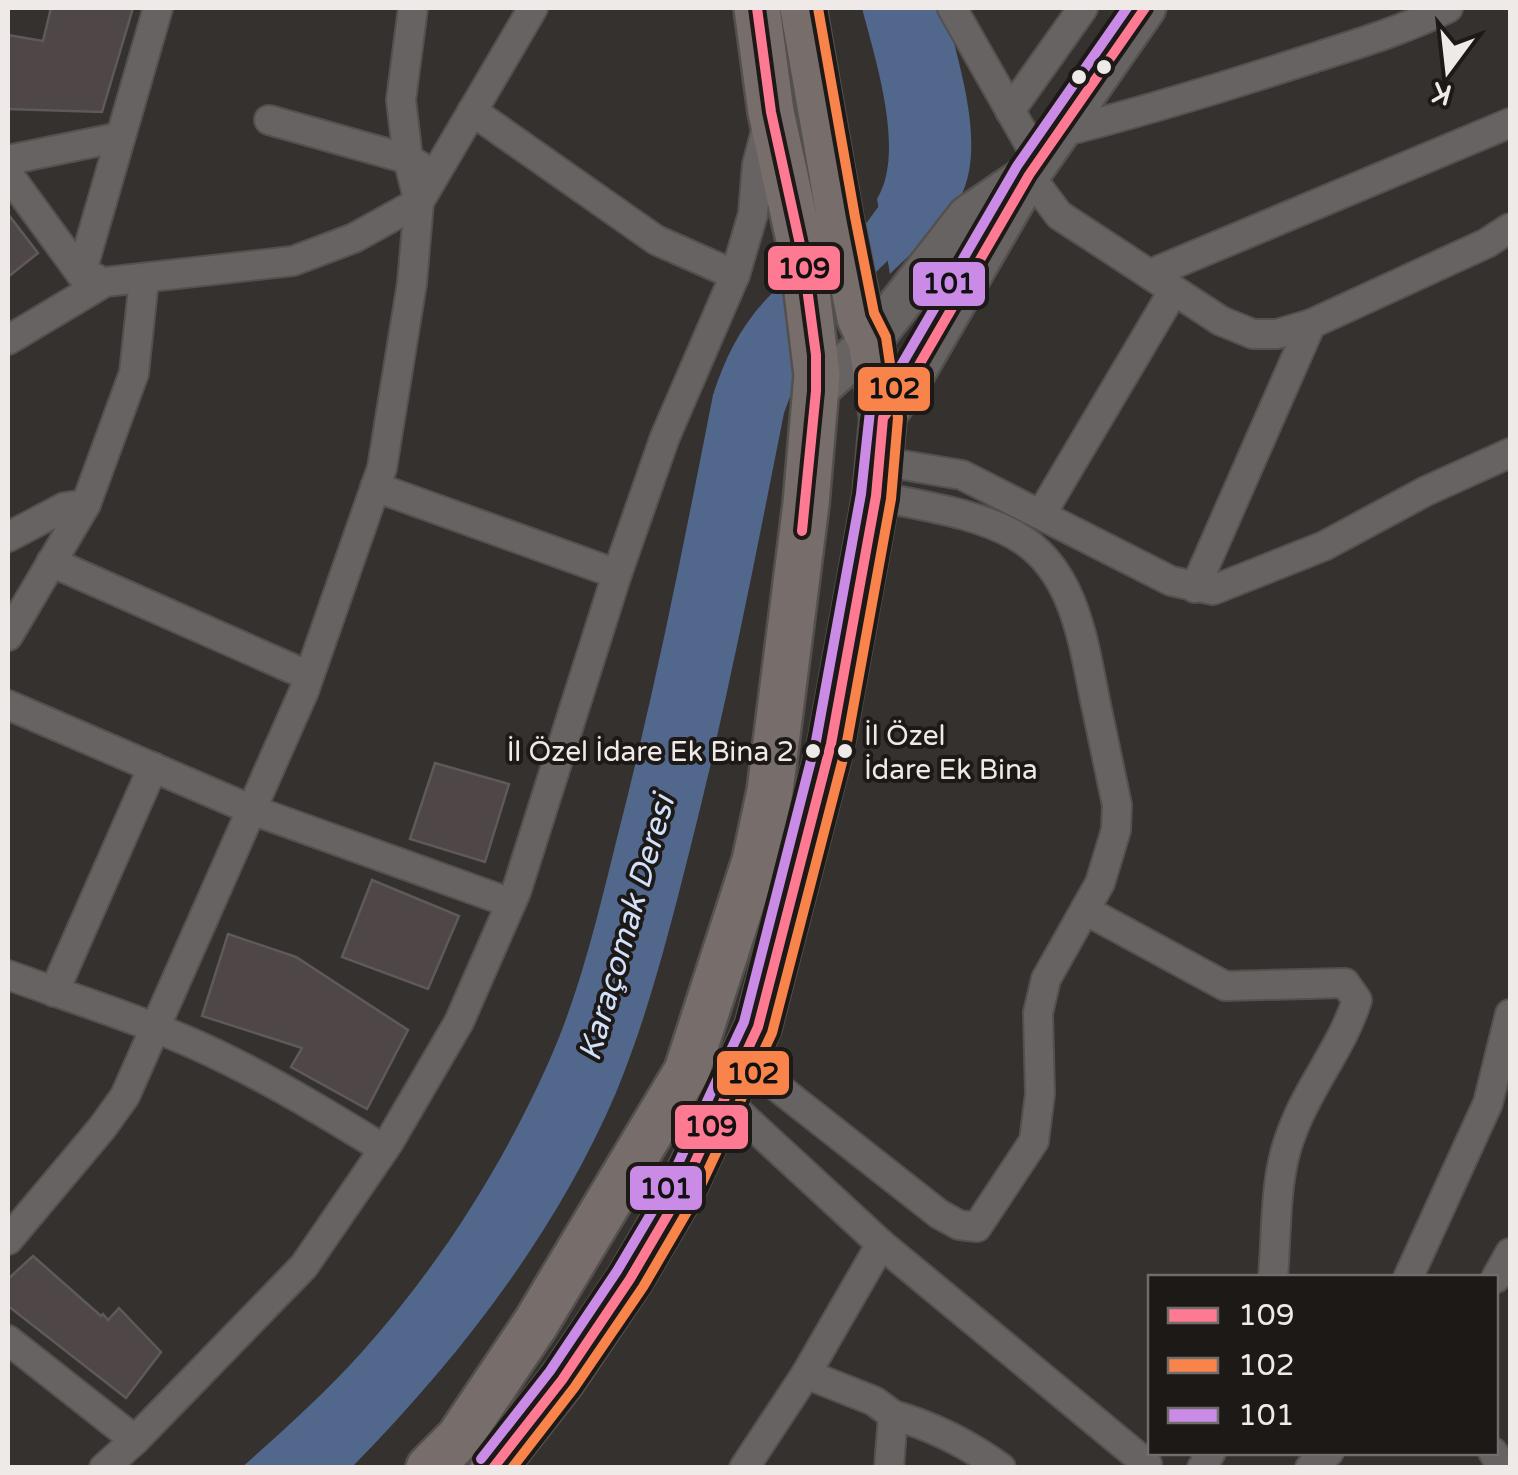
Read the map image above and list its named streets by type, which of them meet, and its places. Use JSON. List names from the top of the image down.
{
  "water": ["Karaçomak Deresi"],
  "places": ["İl Özel İdare Ek Bina 2", "İl Özel İdare Ek Bina"],
  "lines": ["transit line 109", "transit line 102", "transit line 101"],
  "legend": ["109", "102", "101"],
  "north": "bottom"
}
